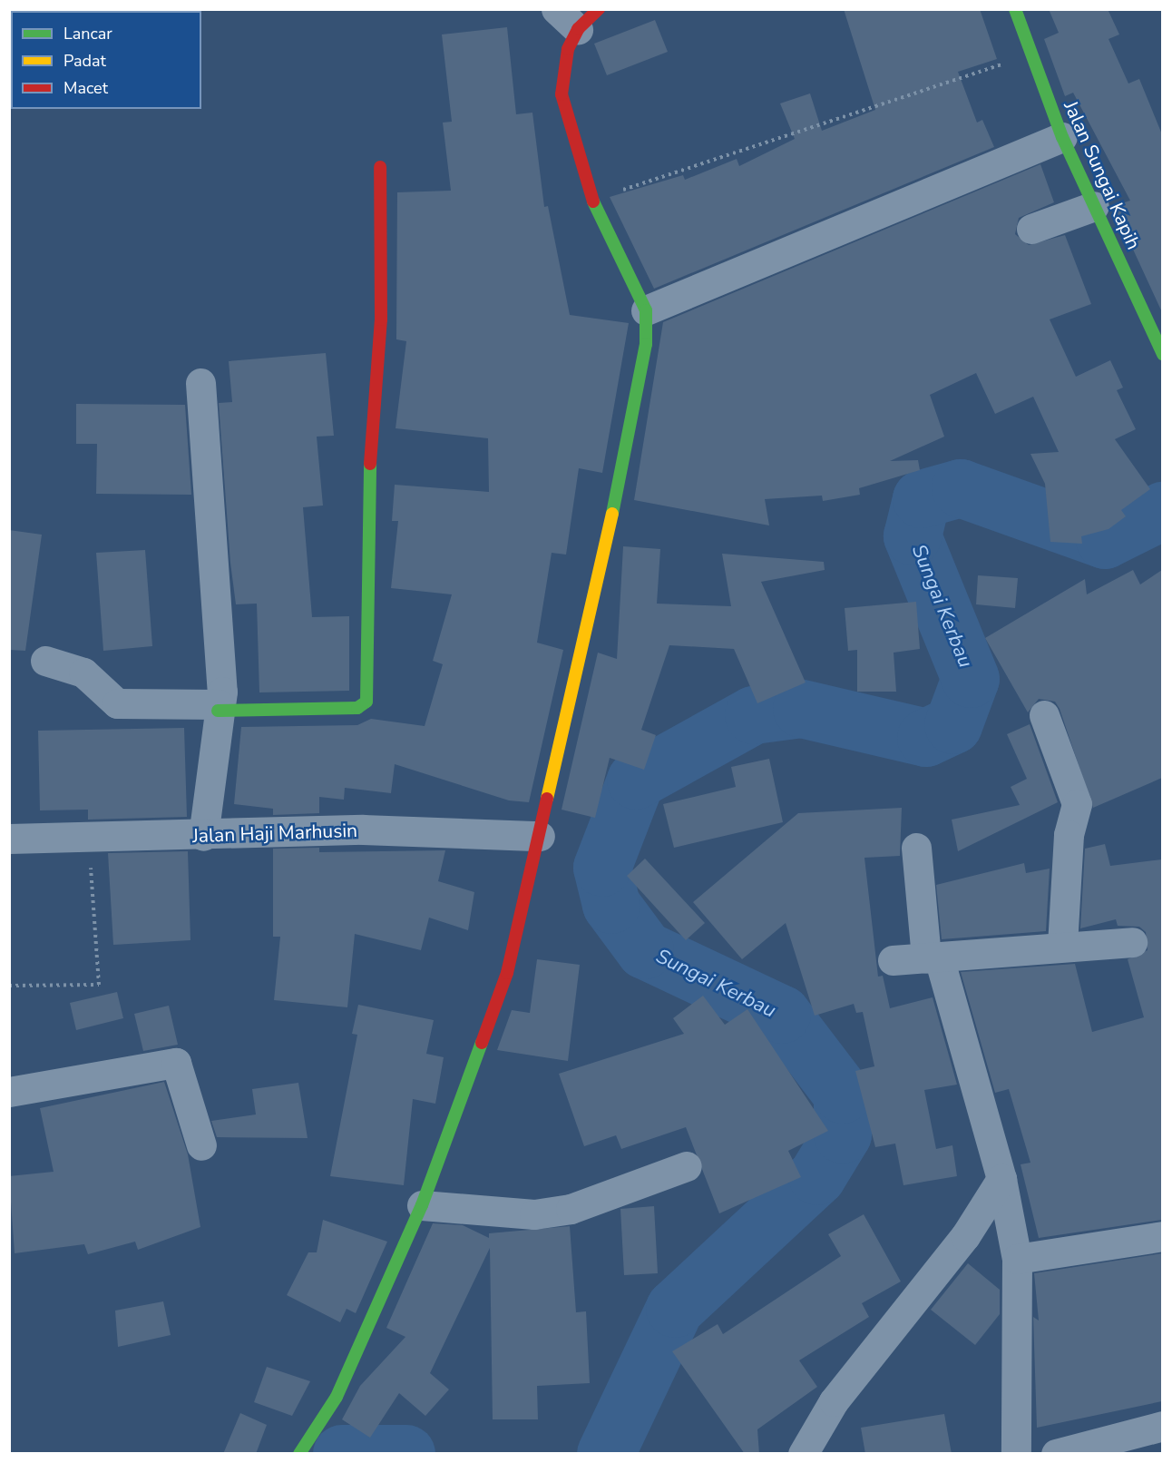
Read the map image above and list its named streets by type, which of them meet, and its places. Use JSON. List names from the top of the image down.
{
  "streets": {
    "street": ["Jalan Sungai Kapih", "Jalan Haji Marhusin"]
  },
  "water": ["Sungai Kerbau"],
  "legend": ["Lancar", "Padat", "Macet"]
}
